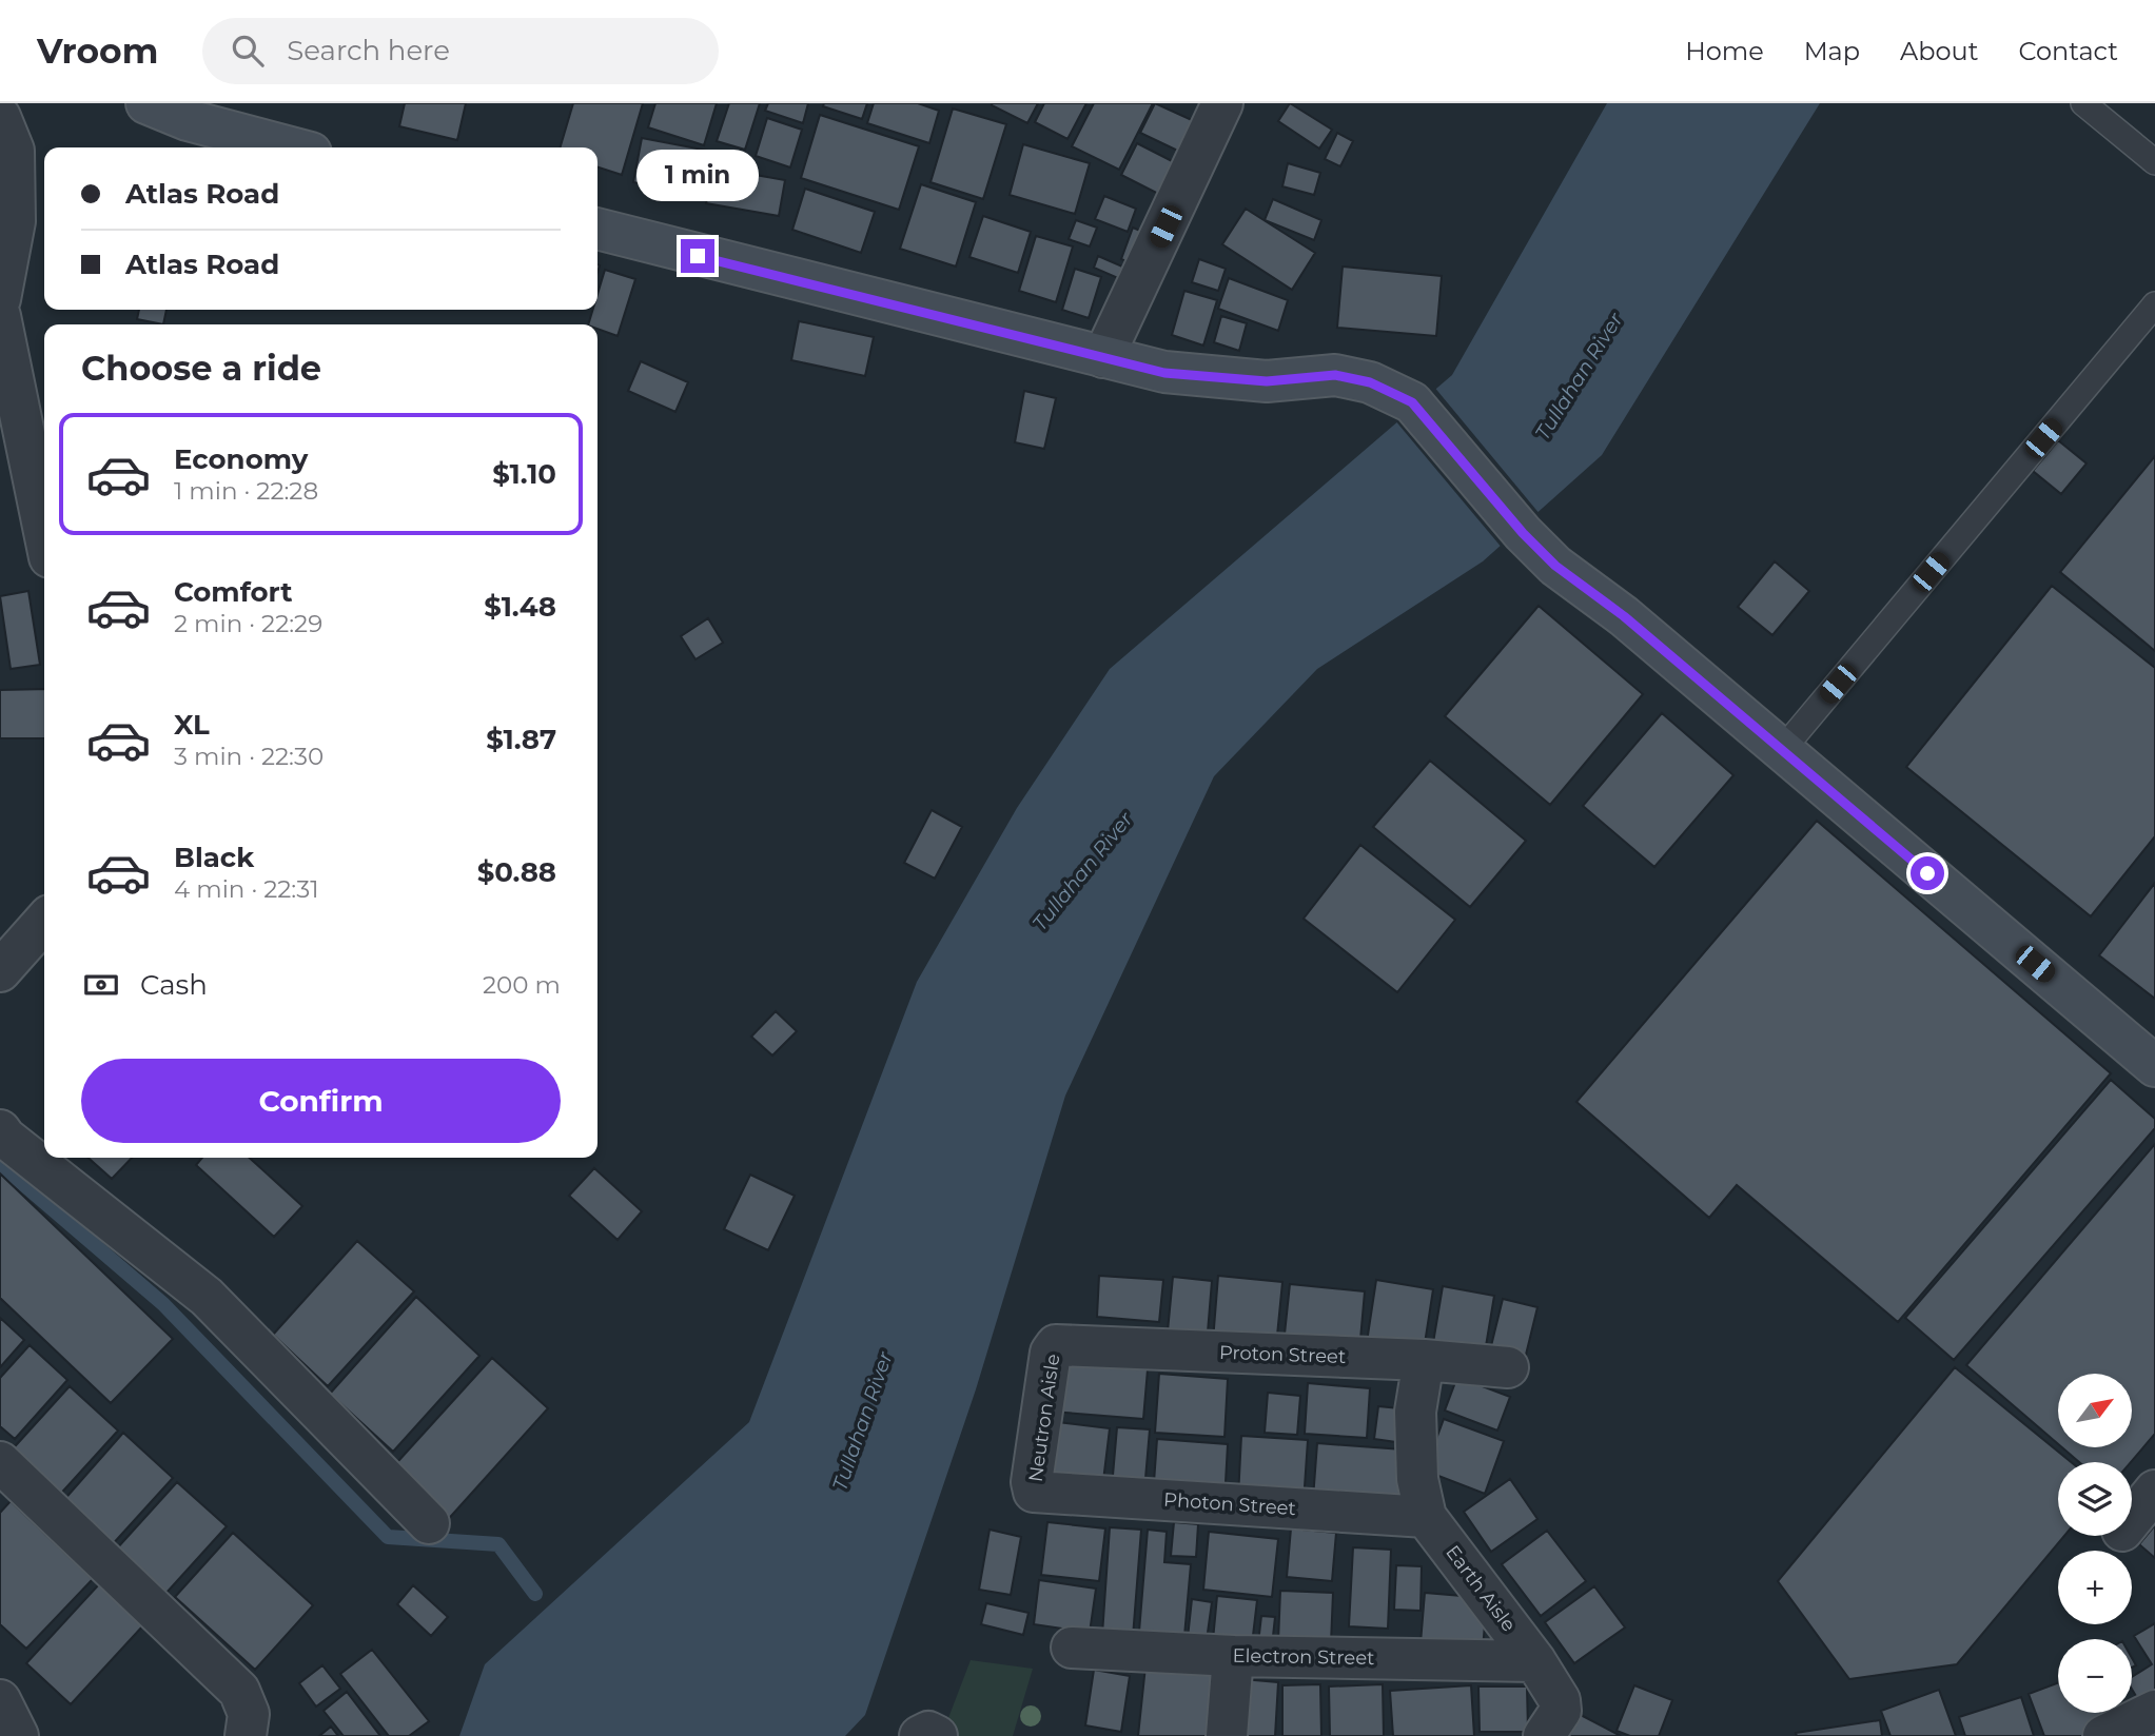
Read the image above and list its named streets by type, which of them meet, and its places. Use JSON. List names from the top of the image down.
{
  "streets": {
    "street": [
      "Proton Street",
      "Neutron Aisle",
      "Photon Street",
      "Earth Aisle",
      "Electron Street"
    ]
  },
  "crossings": [
    ["Proton Street", "Neutron Aisle"],
    ["Neutron Aisle", "Photon Street"],
    ["Photon Street", "Earth Aisle"],
    ["Earth Aisle", "Electron Street"]
  ],
  "water": ["Tullahan River"],
  "north": "top right",
  "page": {
    "header": "Vroom",
    "search": "Search here",
    "nav": [
      "Home",
      "Map",
      "About",
      "Contact"
    ],
    "banner": ["Atlas Road", "Atlas Road"],
    "bubble": "1 min",
    "heading": "Choose a ride",
    "list": [
      {
        "name": "Economy",
        "note": "1 min · 22:28",
        "value": "$1.10"
      },
      {
        "name": "Comfort",
        "note": "2 min · 22:29",
        "value": "$1.48"
      },
      {
        "name": "XL",
        "note": "3 min · 22:30",
        "value": "$1.87"
      },
      {
        "name": "Black",
        "note": "4 min · 22:31",
        "value": "$0.88"
      }
    ],
    "pay": ["Cash", "200 m"],
    "buttons": "Confirm",
    "map_buttons": ["+", "−"]
  }
}
